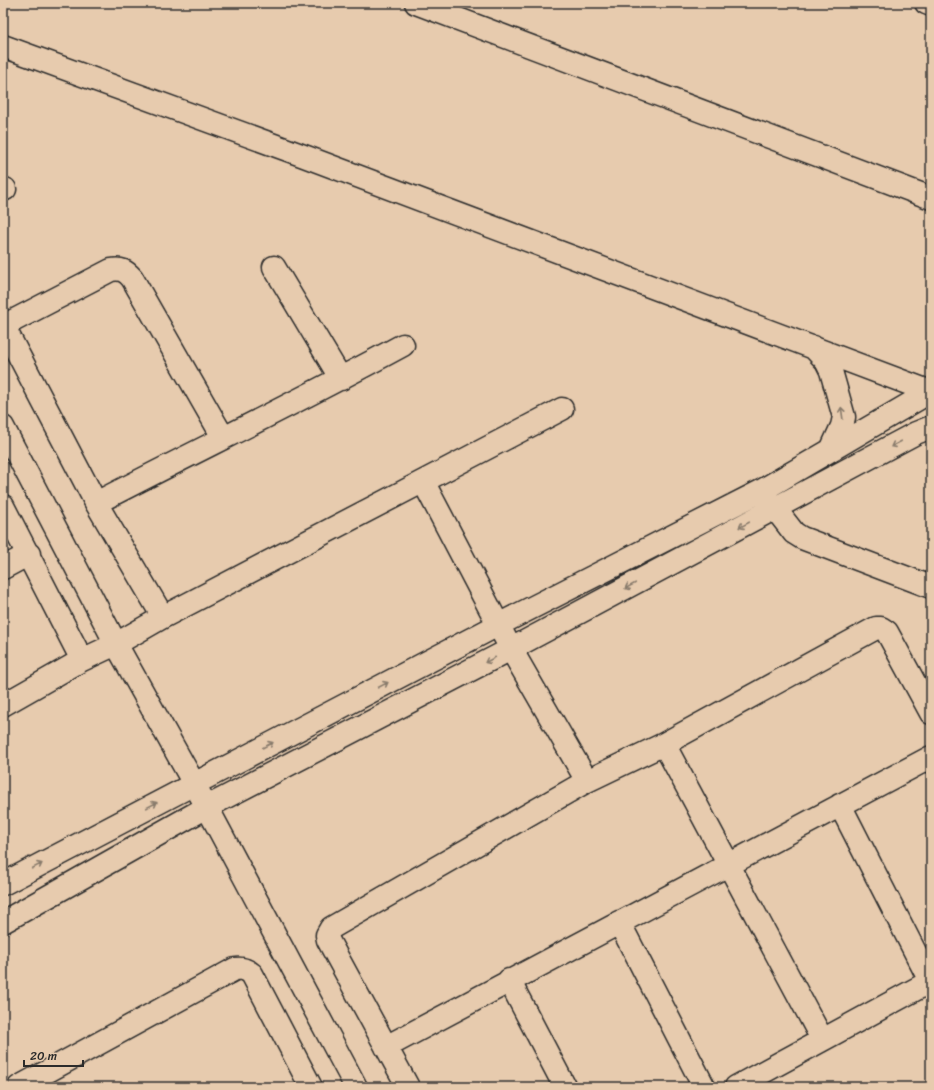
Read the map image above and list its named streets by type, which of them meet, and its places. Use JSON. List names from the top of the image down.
{
  "scale_bar": "20 m"
}
